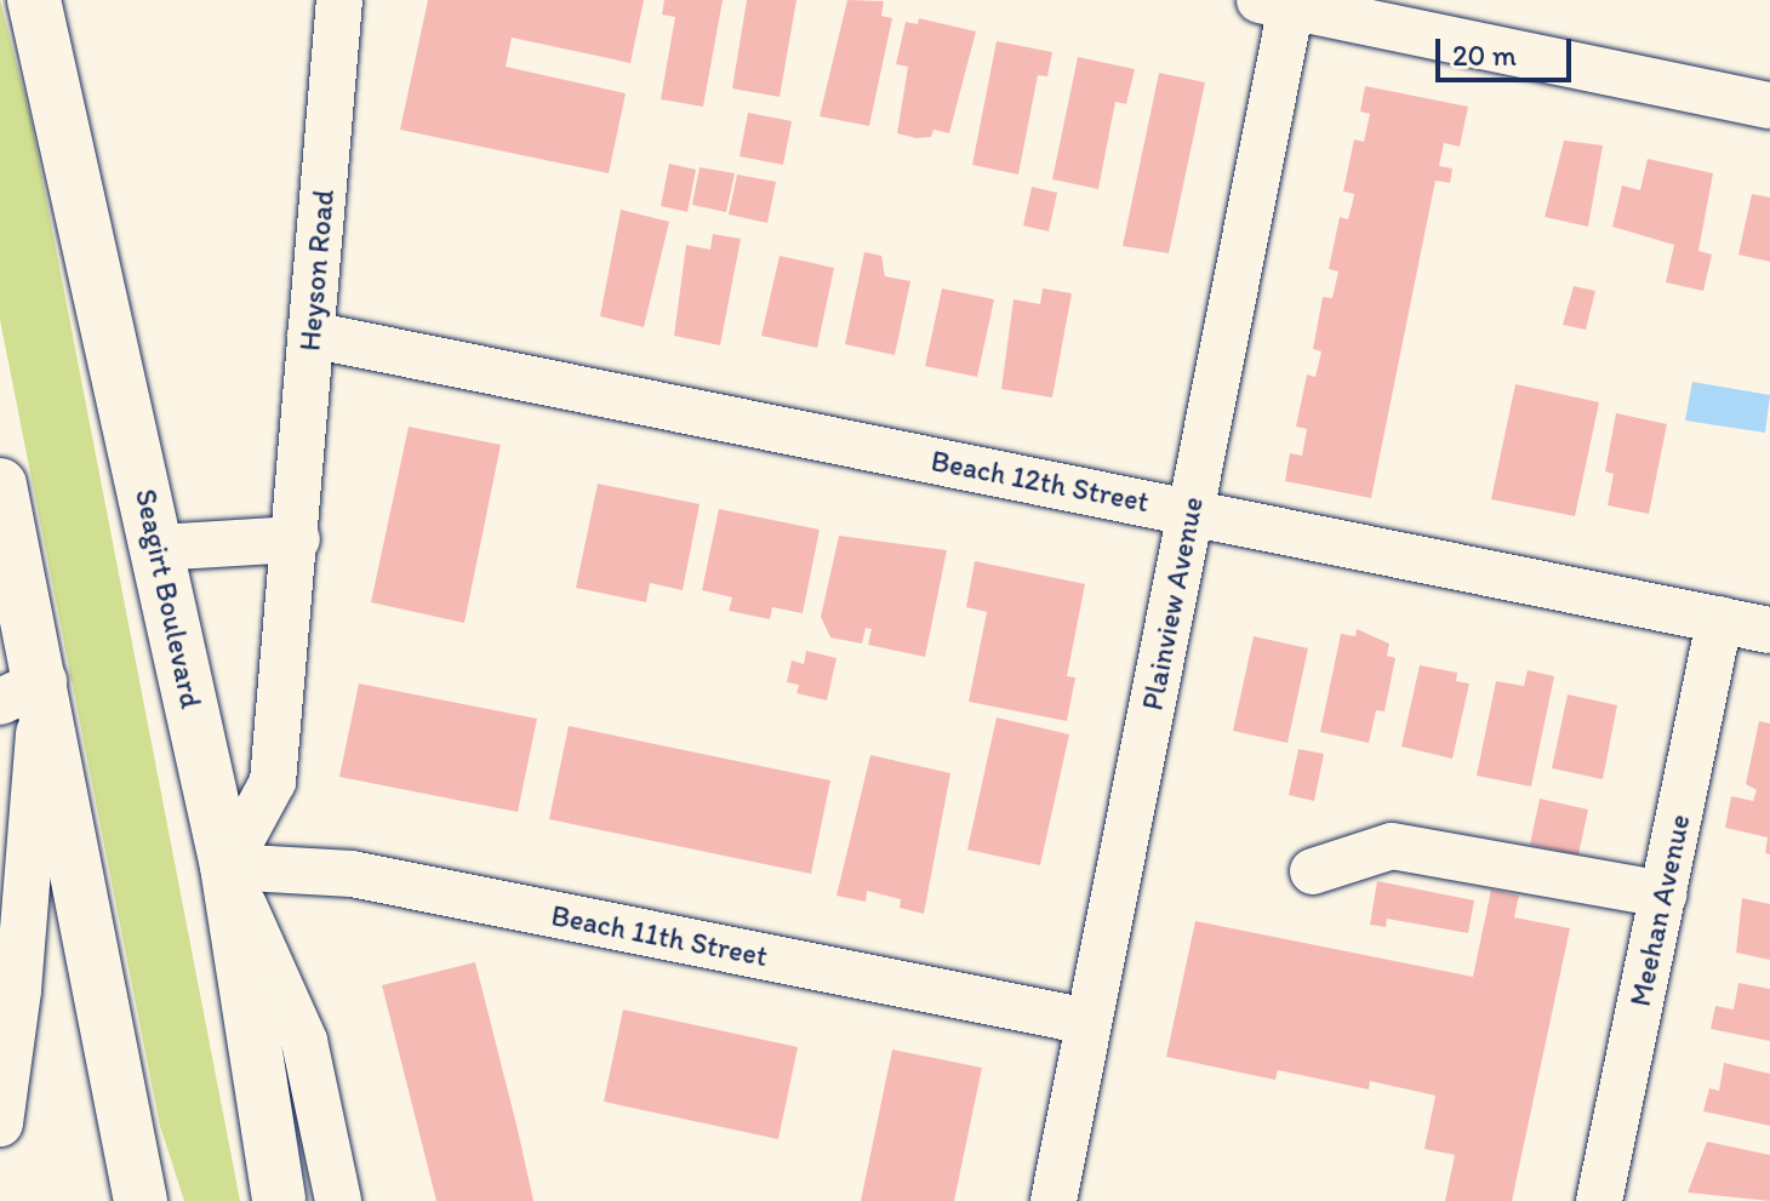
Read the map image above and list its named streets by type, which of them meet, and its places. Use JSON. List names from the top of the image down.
{
  "streets": {
    "main road": ["Seagirt Boulevard"],
    "street": [
      "Heyson Road",
      "Beach 12th Street",
      "Plainview Avenue",
      "Meehan Avenue",
      "Beach 11th Street"
    ]
  },
  "crossings": [
    ["Heyson Road", "Beach 12th Street"],
    ["Heyson Road", "Seagirt Boulevard"],
    ["Heyson Road", "Beach 11th Street"],
    ["Beach 12th Street", "Plainview Avenue"],
    ["Beach 12th Street", "Meehan Avenue"],
    ["Seagirt Boulevard", "Beach 11th Street"],
    ["Plainview Avenue", "Beach 11th Street"]
  ],
  "scale_bar": "20 m"
}
